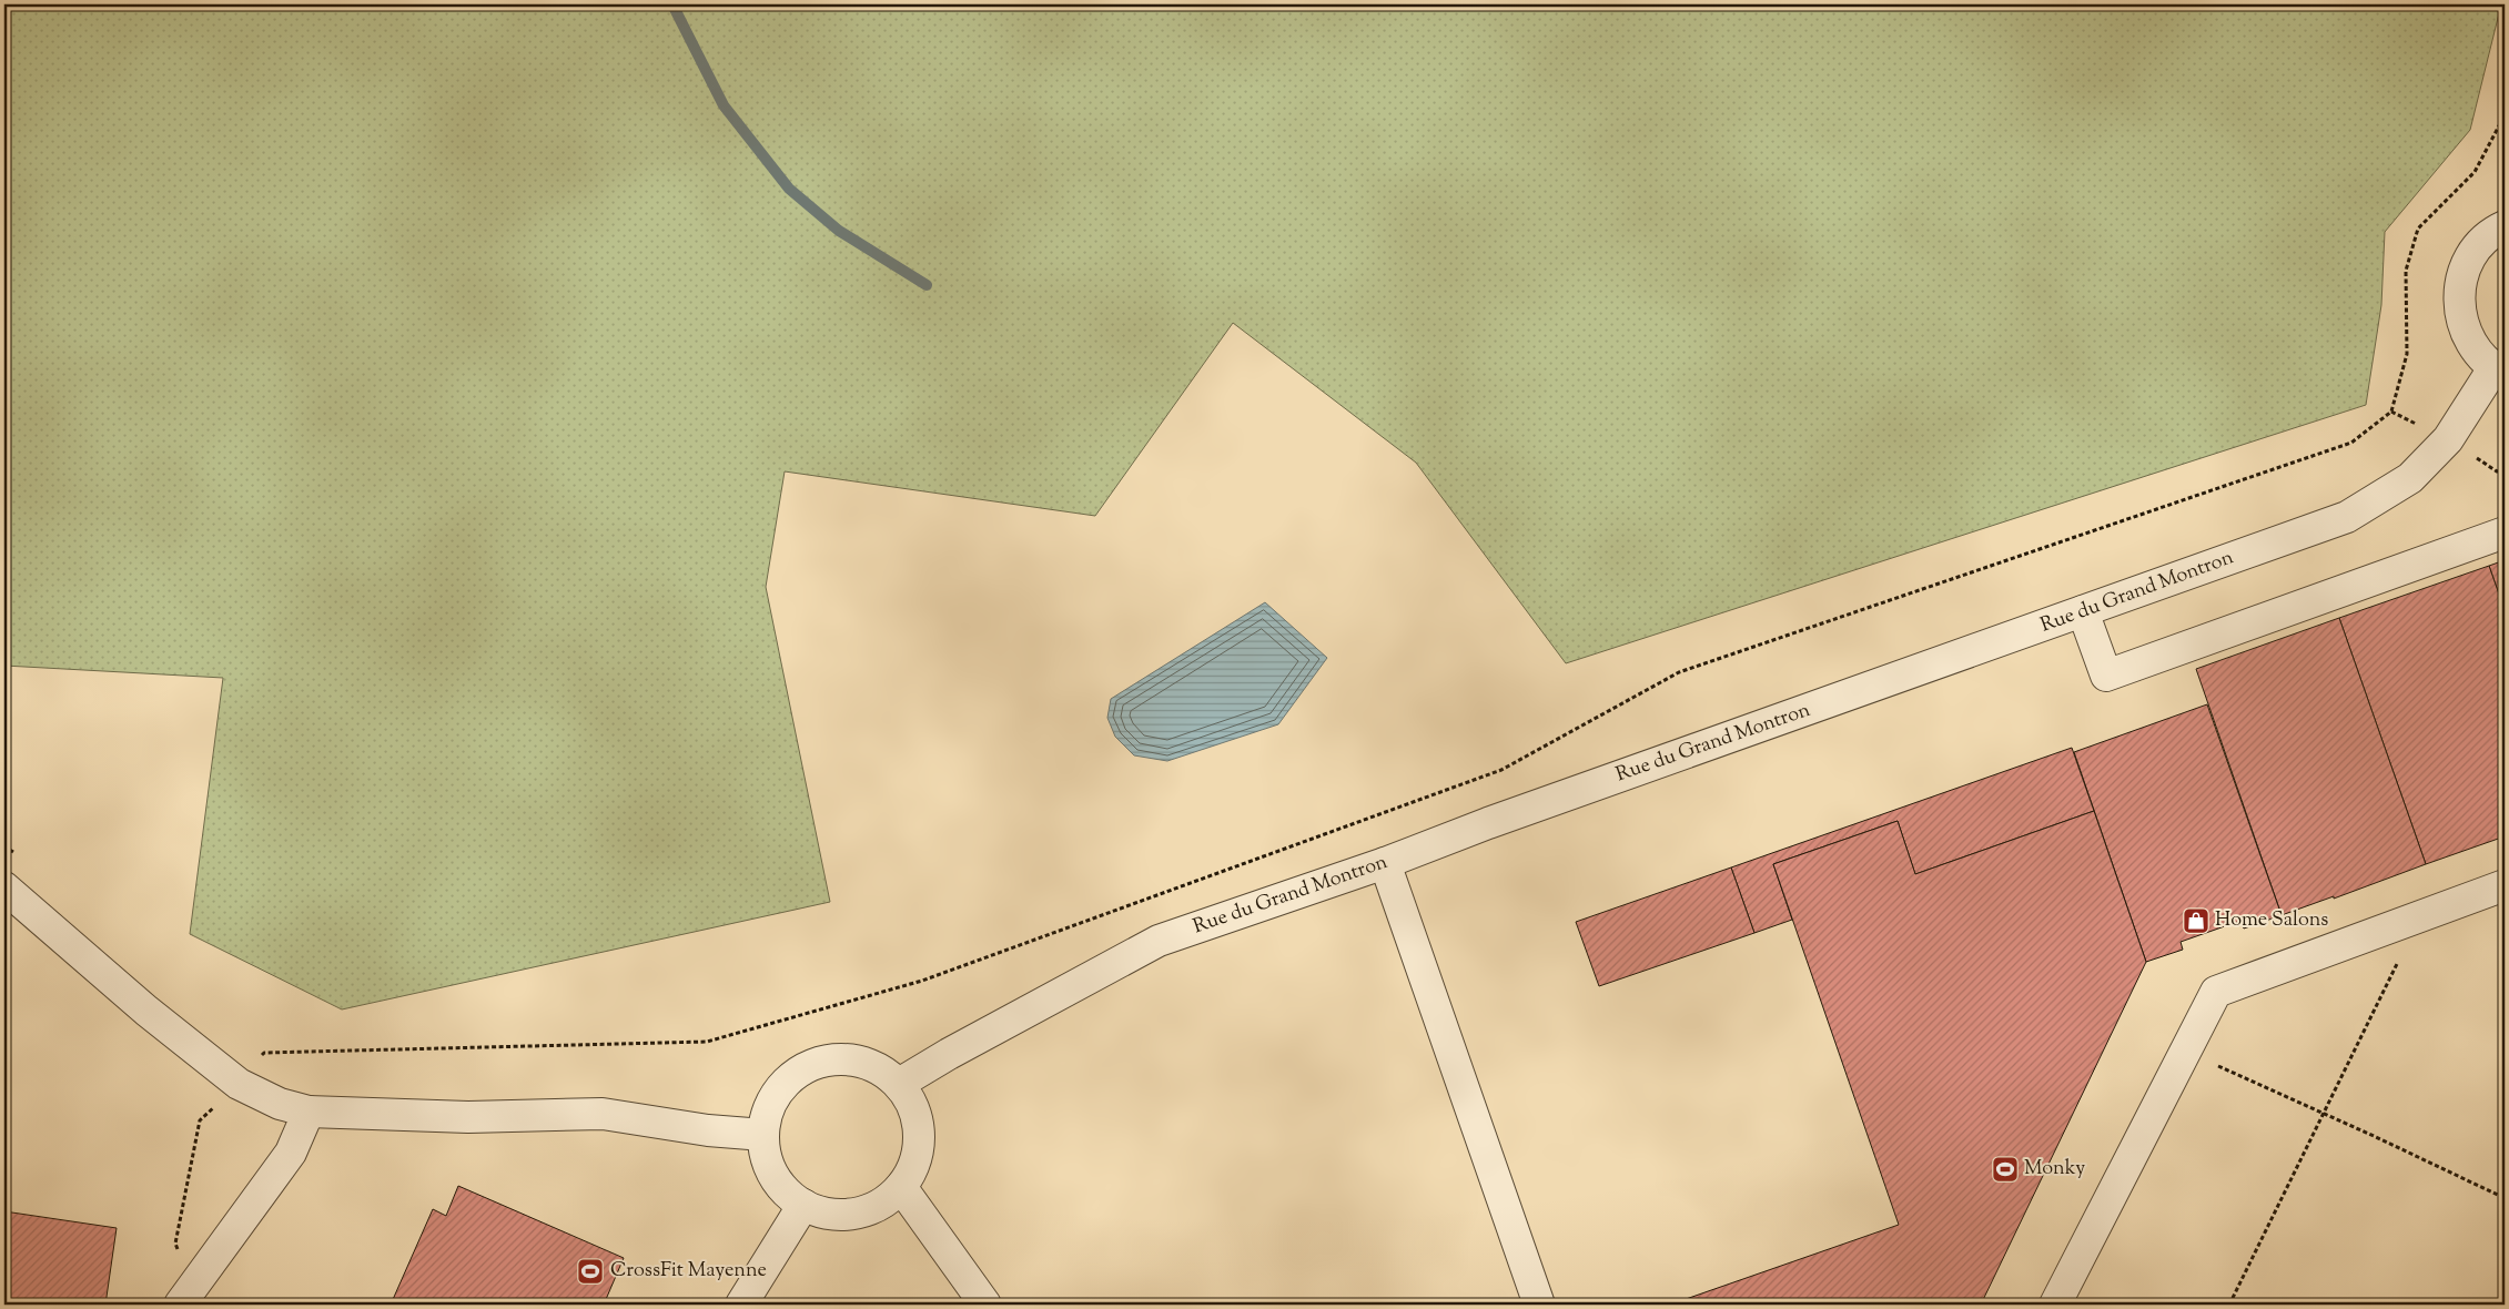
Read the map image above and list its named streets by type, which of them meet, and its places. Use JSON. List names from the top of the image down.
{
  "streets": {
    "street": ["Rue du Grand Montron"]
  },
  "places": {
    "shop": ["Home Salons"],
    "sports": ["Monky", "CrossFit Mayenne"]
  }
}
